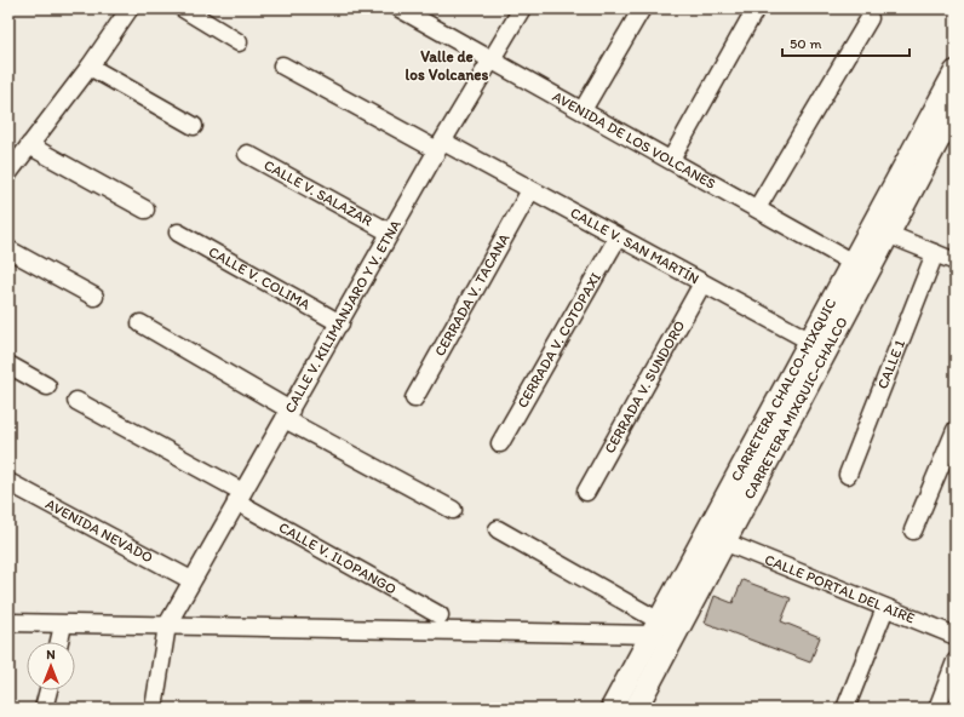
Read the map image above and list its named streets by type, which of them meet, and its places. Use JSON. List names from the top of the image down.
{
  "streets": {
    "main road": ["CARRETERA CHALCO-MIXQUIC", "CARRETERA MIXQUIC-CHALCO"],
    "street": [
      "AVENIDA DE LOS VOLCANES",
      "CALLE V. SALAZAR",
      "CALLE V. SAN MARTÍN",
      "CALLE V. COLIMA",
      "CERRADA V. TACANA",
      "CALLE V. KILIMANJARO Y V. ETNA",
      "CERRADA V. COTOPAXI",
      "CALLE 1",
      "CERRADA V. SUNDORO",
      "AVENIDA NEVADO",
      "CALLE V. ILOPANGO",
      "CALLE PORTAL DEL AIRE"
    ]
  },
  "crossings": [
    ["AVENIDA DE LOS VOLCANES", "CALLE V. KILIMANJARO Y V. ETNA"],
    ["AVENIDA DE LOS VOLCANES", "CARRETERA MIXQUIC-CHALCO"],
    ["CALLE V. SALAZAR", "CALLE V. KILIMANJARO Y V. ETNA"],
    ["CALLE V. SAN MARTÍN", "CERRADA V. TACANA"],
    ["CALLE V. SAN MARTÍN", "CALLE V. KILIMANJARO Y V. ETNA"],
    ["CALLE V. SAN MARTÍN", "CERRADA V. COTOPAXI"],
    ["CALLE V. SAN MARTÍN", "CERRADA V. SUNDORO"],
    ["CALLE V. SAN MARTÍN", "CARRETERA CHALCO-MIXQUIC"],
    ["CALLE V. SAN MARTÍN", "CARRETERA MIXQUIC-CHALCO"],
    ["CALLE V. COLIMA", "CALLE V. KILIMANJARO Y V. ETNA"],
    ["CALLE V. KILIMANJARO Y V. ETNA", "AVENIDA NEVADO"],
    ["CALLE V. KILIMANJARO Y V. ETNA", "CALLE V. ILOPANGO"],
    ["CARRETERA CHALCO-MIXQUIC", "CARRETERA MIXQUIC-CHALCO"],
    ["CARRETERA MIXQUIC-CHALCO", "CALLE PORTAL DEL AIRE"]
  ],
  "districts": ["Valle de los Volcanes"],
  "scale_bar": "50 m",
  "north": "top"
}
